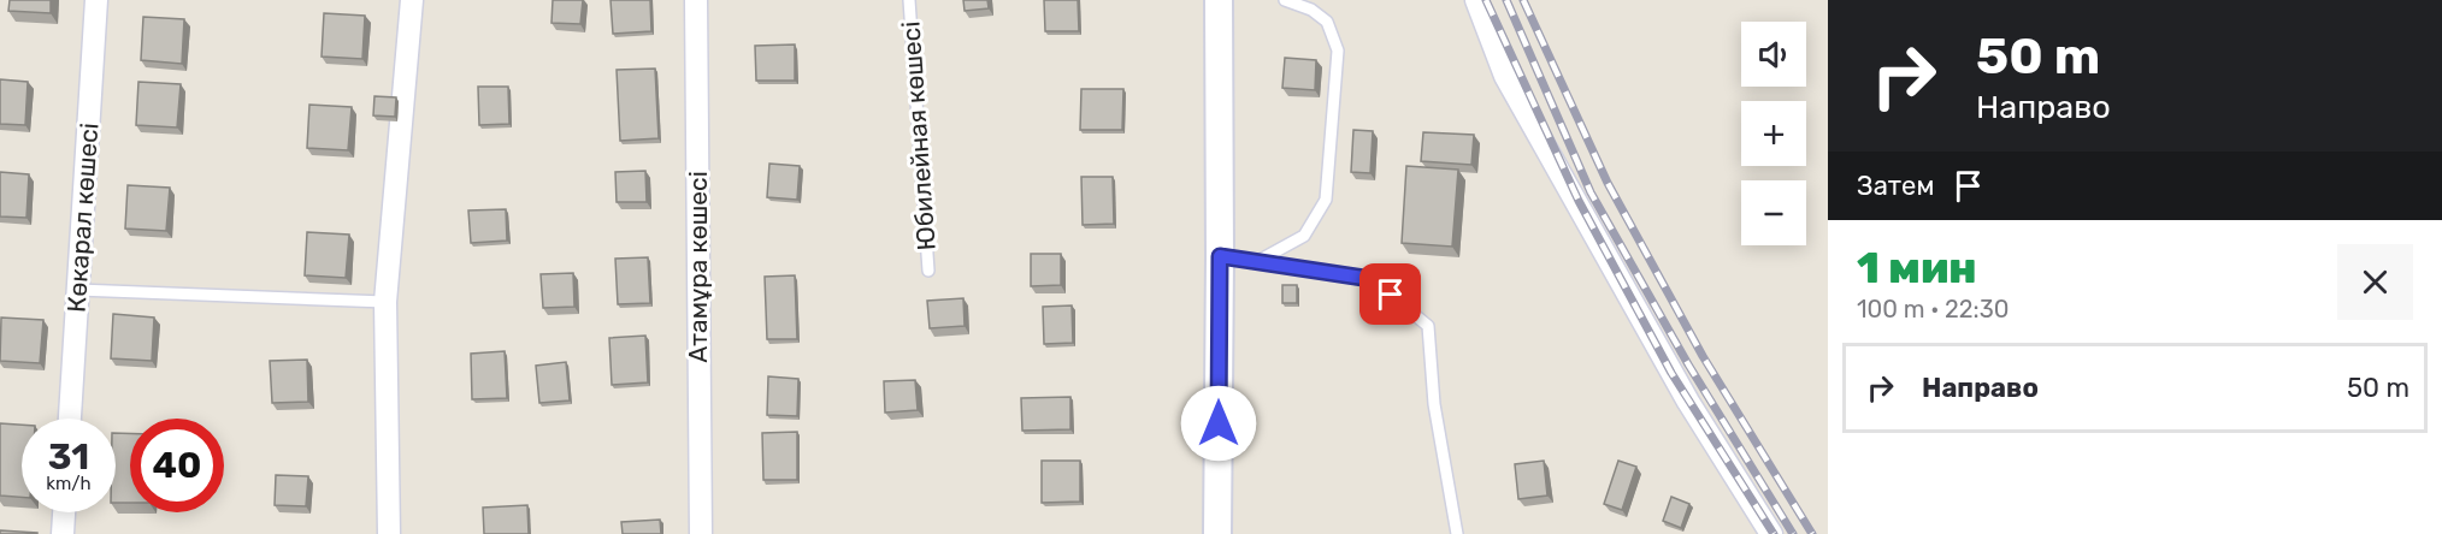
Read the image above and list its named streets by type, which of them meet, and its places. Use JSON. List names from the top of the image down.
{
  "streets": {
    "street": ["Көкарал көшесі", "Атамұра көшесі"],
    "lane": ["Юбилейная көшесі"]
  },
  "page": {
    "turn": ["50 m", "Направо"],
    "map_buttons": ["+", "−"],
    "then": "Затем",
    "heading": ["1 мин", "100 m · 22:30"],
    "list": [
      {
        "name": "Направо",
        "value": "50 m"
      }
    ],
    "speed": "31 km/h",
    "limit": "40"
  }
}
